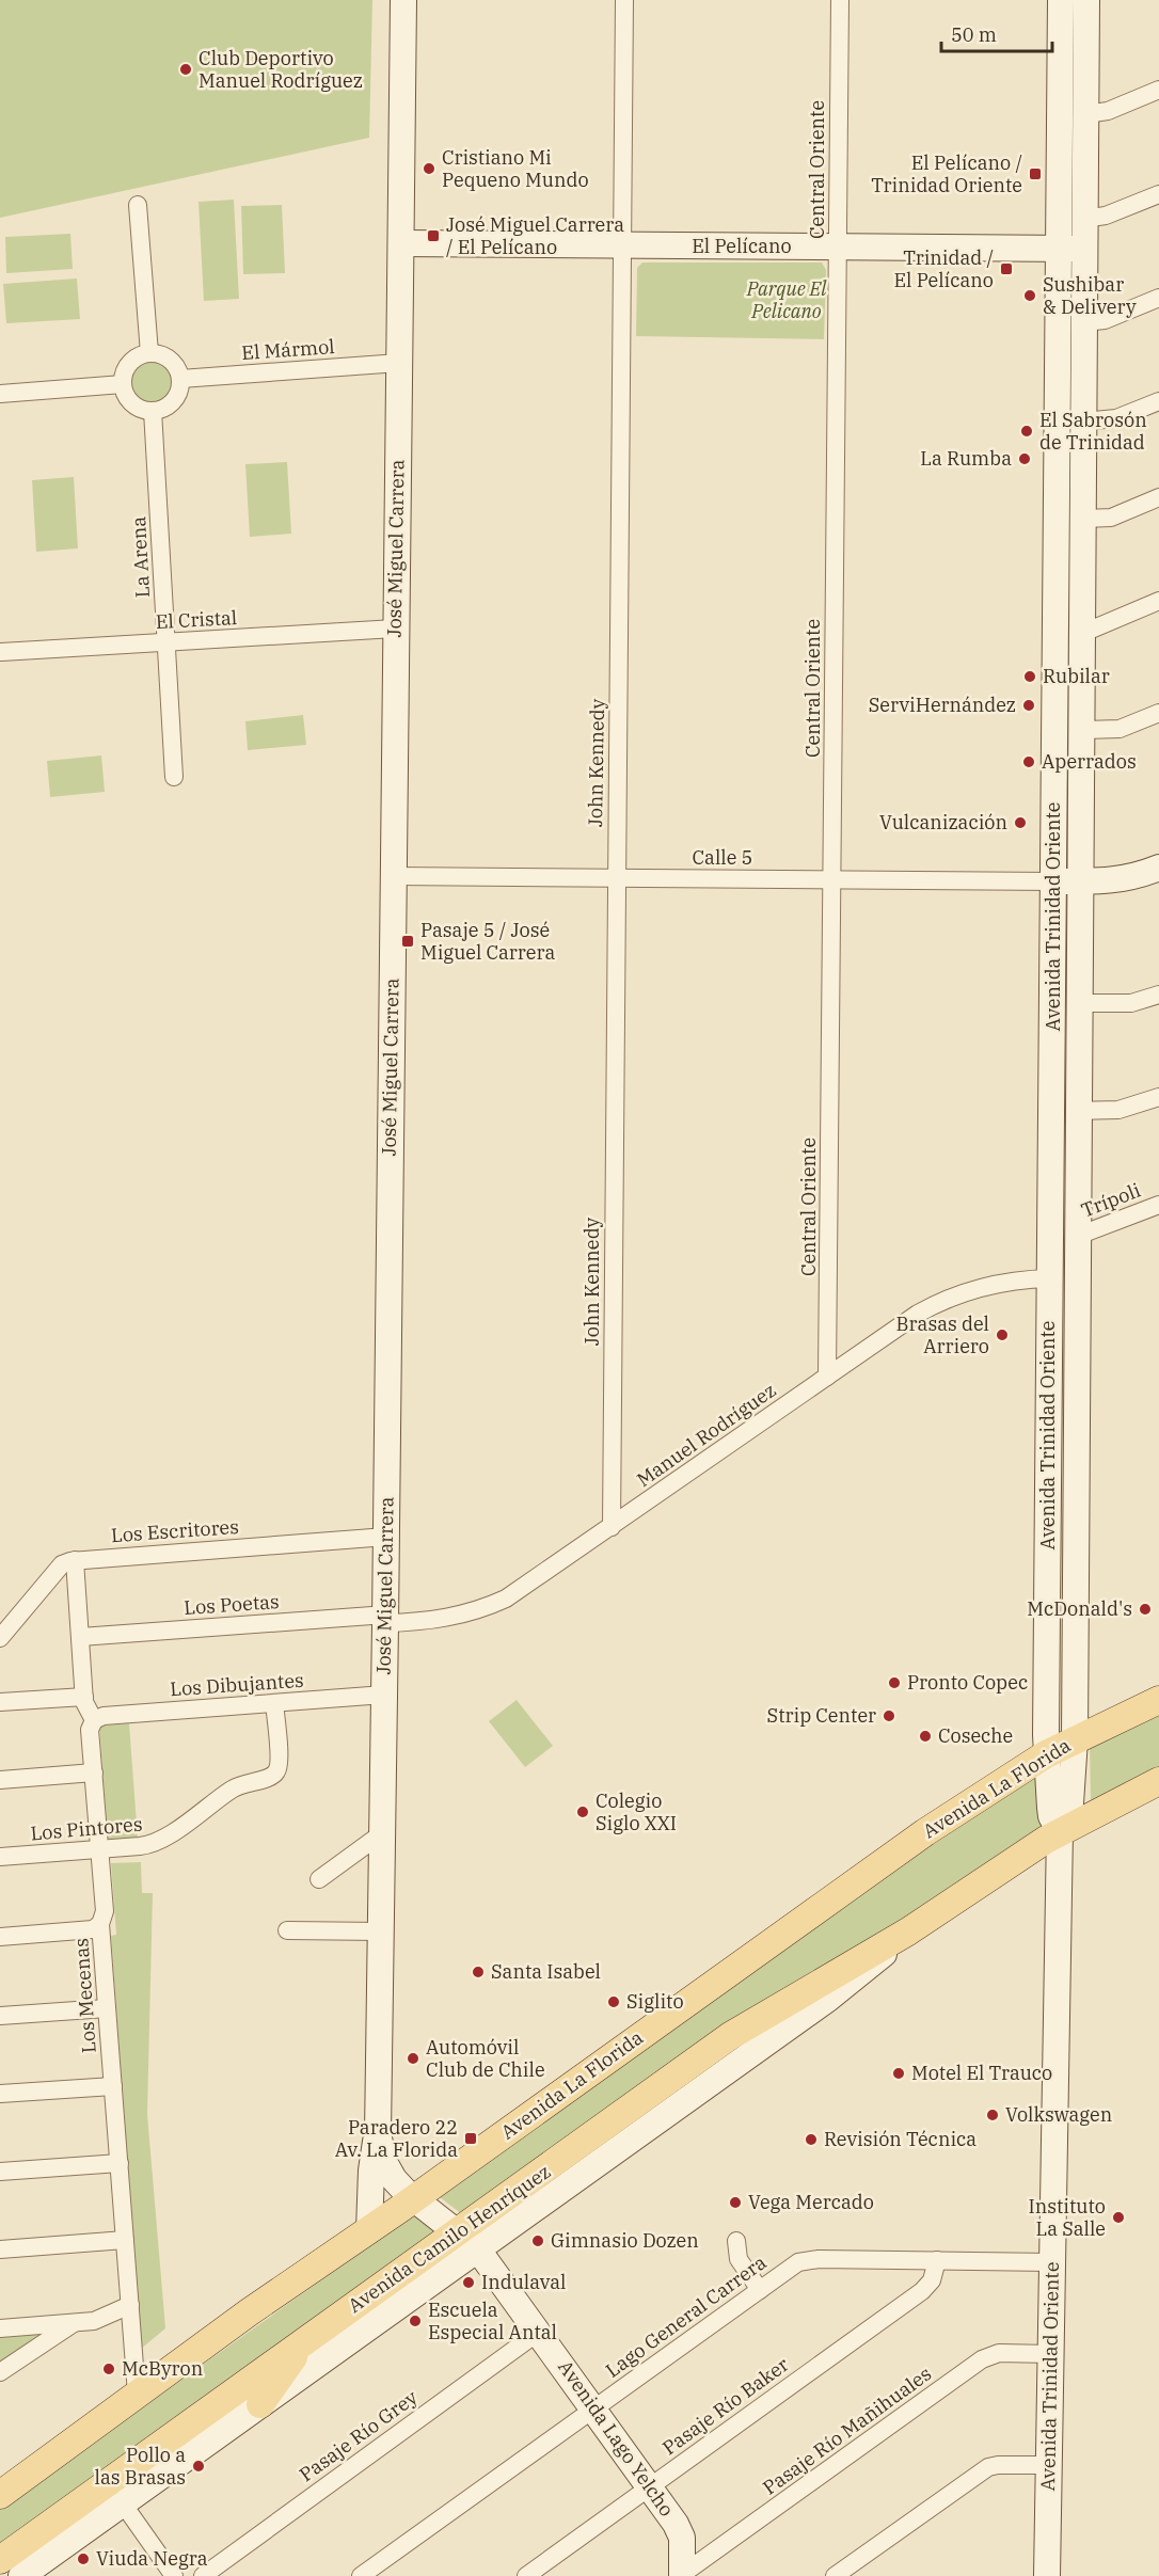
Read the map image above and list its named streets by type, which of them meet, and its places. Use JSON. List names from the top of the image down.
{
  "streets": {
    "main road": ["Avenida La Florida", "Avenida Camilo Henríquez"],
    "street": [
      "Central Oriente",
      "El Pelícano",
      "El Mármol",
      "José Miguel Carrera",
      "La Arena",
      "El Cristal",
      "John Kennedy",
      "Calle 5",
      "Avenida Trinidad Oriente",
      "Trípoli",
      "Manuel Rodríguez",
      "Los Escritores",
      "Los Poetas",
      "Los Dibujantes",
      "Los Pintores",
      "Los Mecenas",
      "Lago General Carrera",
      "Pasaje Río Baker",
      "Pasaje Río Mañihuales",
      "Pasaje Río Grey",
      "Avenida Lago Yelcho"
    ]
  },
  "crossings": [
    ["Central Oriente", "El Pelícano"],
    ["Central Oriente", "Calle 5"],
    ["Central Oriente", "Manuel Rodríguez"],
    ["El Pelícano", "José Miguel Carrera"],
    ["El Pelícano", "John Kennedy"],
    ["El Pelícano", "Avenida Trinidad Oriente"],
    ["El Mármol", "José Miguel Carrera"],
    ["El Mármol", "La Arena"],
    ["José Miguel Carrera", "El Cristal"],
    ["José Miguel Carrera", "Calle 5"],
    ["José Miguel Carrera", "Manuel Rodríguez"],
    ["José Miguel Carrera", "Los Escritores"],
    ["José Miguel Carrera", "Los Poetas"],
    ["José Miguel Carrera", "Los Dibujantes"],
    ["José Miguel Carrera", "Avenida La Florida"],
    ["José Miguel Carrera", "Avenida Camilo Henríquez"],
    ["José Miguel Carrera", "Avenida Lago Yelcho"],
    ["La Arena", "El Cristal"],
    ["John Kennedy", "Calle 5"],
    ["John Kennedy", "Manuel Rodríguez"],
    ["Calle 5", "Avenida Trinidad Oriente"],
    ["Avenida Trinidad Oriente", "Trípoli"],
    ["Avenida Trinidad Oriente", "Manuel Rodríguez"],
    ["Avenida Trinidad Oriente", "Avenida La Florida"],
    ["Avenida Trinidad Oriente", "Avenida Camilo Henríquez"],
    ["Avenida Trinidad Oriente", "Lago General Carrera"],
    ["Avenida Trinidad Oriente", "Pasaje Río Mañihuales"],
    ["Manuel Rodríguez", "Los Poetas"],
    ["Los Escritores", "Los Mecenas"],
    ["Los Poetas", "Los Mecenas"],
    ["Los Dibujantes", "Los Pintores"],
    ["Los Dibujantes", "Los Mecenas"],
    ["Avenida La Florida", "Los Mecenas"],
    ["Los Pintores", "Los Mecenas"],
    ["Avenida Camilo Henríquez", "Avenida Lago Yelcho"],
    ["Lago General Carrera", "Pasaje Río Baker"],
    ["Lago General Carrera", "Avenida Lago Yelcho"],
    ["Pasaje Río Baker", "Avenida Lago Yelcho"],
    ["Pasaje Río Mañihuales", "Avenida Lago Yelcho"],
    ["Pasaje Río Grey", "Avenida Lago Yelcho"]
  ],
  "parks": ["Parque El Pelicano"],
  "places": {
    "other": [
      "Club Deportivo Manuel Rodríguez",
      "Cristiano Mi Pequeno Mundo",
      "Sushibar & Delivery",
      "El Sabrosón de Trinidad",
      "La Rumba",
      "Rubilar",
      "ServiHernández",
      "Aperrados",
      "Vulcanización",
      "Brasas del Arriero",
      "McDonald's",
      "Pronto Copec",
      "Strip Center",
      "Coseche",
      "Colegio Siglo XXI",
      "Santa Isabel",
      "Siglito",
      "Automóvil Club de Chile",
      "Motel El Trauco",
      "Volkswagen",
      "Revisión Técnica",
      "Vega Mercado",
      "Instituto La Salle",
      "Gimnasio Dozen",
      "Indulaval",
      "Escuela Especial Antal",
      "McByron",
      "Pollo a las Brasas",
      "Viuda Negra"
    ],
    "transit": [
      "El Pelícano / Trinidad Oriente",
      "José Miguel Carrera / El Pelícano",
      "Trinidad / El Pelícano",
      "Pasaje 5 / José Miguel Carrera",
      "Paradero 22 Av. La Florida"
    ]
  },
  "scale_bar": "50 m"
}
